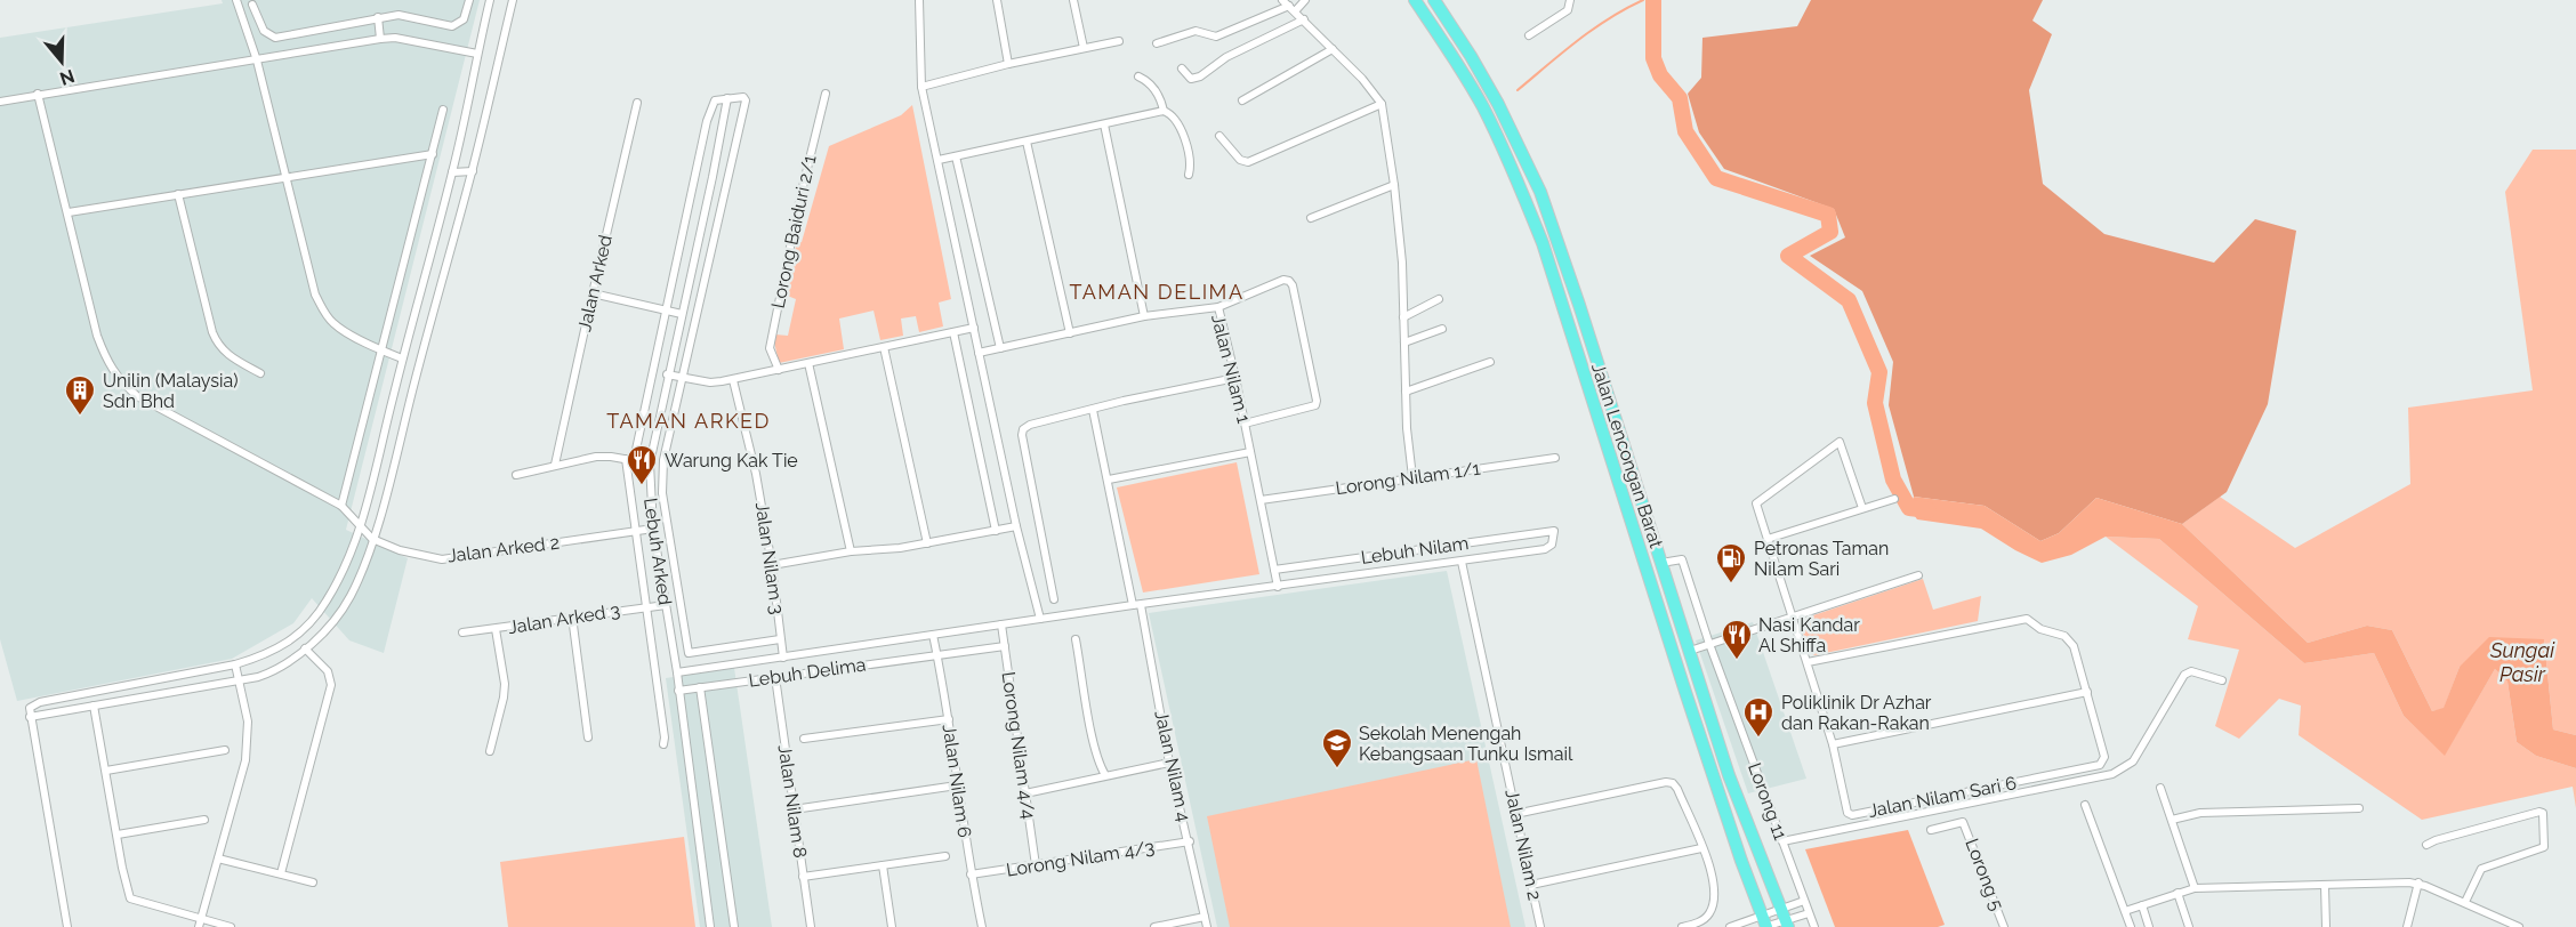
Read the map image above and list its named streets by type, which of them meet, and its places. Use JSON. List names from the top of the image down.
{
  "streets": {
    "highway": ["Jalan Lencongan Barat"],
    "street": [
      "Lorong Baiduri 2/1",
      "Jalan Arked",
      "Jalan Nilam 1",
      "Lorong Nilam 1/1",
      "Jalan Arked 2",
      "Lebuh Nilam",
      "Lebuh Arked",
      "Jalan Nilam 3",
      "Jalan Arked 3",
      "Lebuh Delima",
      "Lorong Nilam 4/4",
      "Jalan Nilam 4",
      "Jalan Nilam 6",
      "Jalan Nilam Sari 6",
      "Jalan Nilam 8",
      "Lorong 11",
      "Jalan Nilam 2",
      "Lorong Nilam 4/3",
      "Lorong 5"
    ]
  },
  "crossings": [
    ["Jalan Nilam 1", "Lorong Nilam 1/1"],
    ["Jalan Nilam 1", "Lebuh Nilam"],
    ["Jalan Lencongan Barat", "Lorong 11"],
    ["Jalan Arked 2", "Lebuh Arked"],
    ["Lebuh Nilam", "Jalan Nilam 2"],
    ["Lebuh Arked", "Jalan Arked 3"],
    ["Lebuh Arked", "Lebuh Delima"],
    ["Lebuh Delima", "Lorong Nilam 4/4"],
    ["Lebuh Delima", "Jalan Nilam 6"],
    ["Lebuh Delima", "Jalan Nilam 8"],
    ["Lorong Nilam 4/4", "Lorong Nilam 4/3"],
    ["Jalan Nilam 4", "Lorong Nilam 4/3"],
    ["Jalan Nilam 6", "Lorong Nilam 4/3"]
  ],
  "districts": ["TAMAN DELIMA", "TAMAN ARKED"],
  "water": ["Sungai Pasir"],
  "places": {
    "building": ["Unilin (Malaysia) Sdn Bhd"],
    "restaurant": ["Warung Kak Tie", "Nasi Kandar Al Shiffa"],
    "fuel station": ["Petronas Taman Nilam Sari"],
    "hospital": ["Poliklinik Dr Azhar dan Rakan-Rakan"],
    "school or university": ["Sekolah Menengah Kebangsaan Tunku Ismail"]
  },
  "north": "bottom"
}
